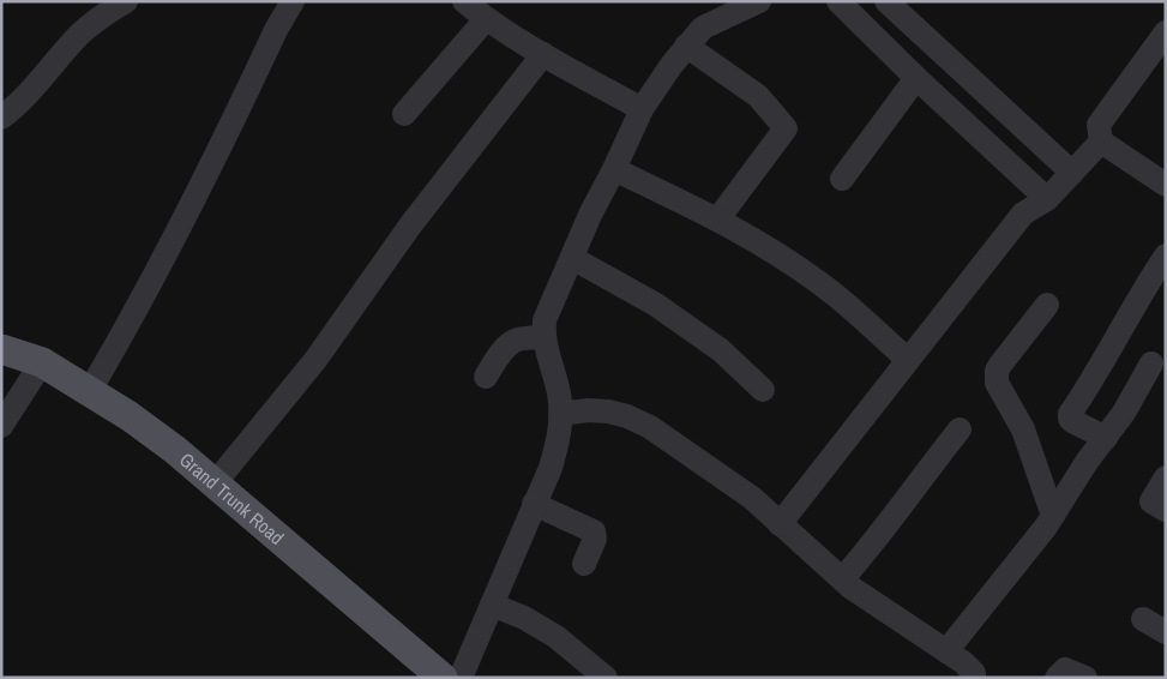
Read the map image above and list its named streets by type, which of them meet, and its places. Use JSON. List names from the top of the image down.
{
  "streets": {
    "main road": ["Grand Trunk Road"]
  }
}
